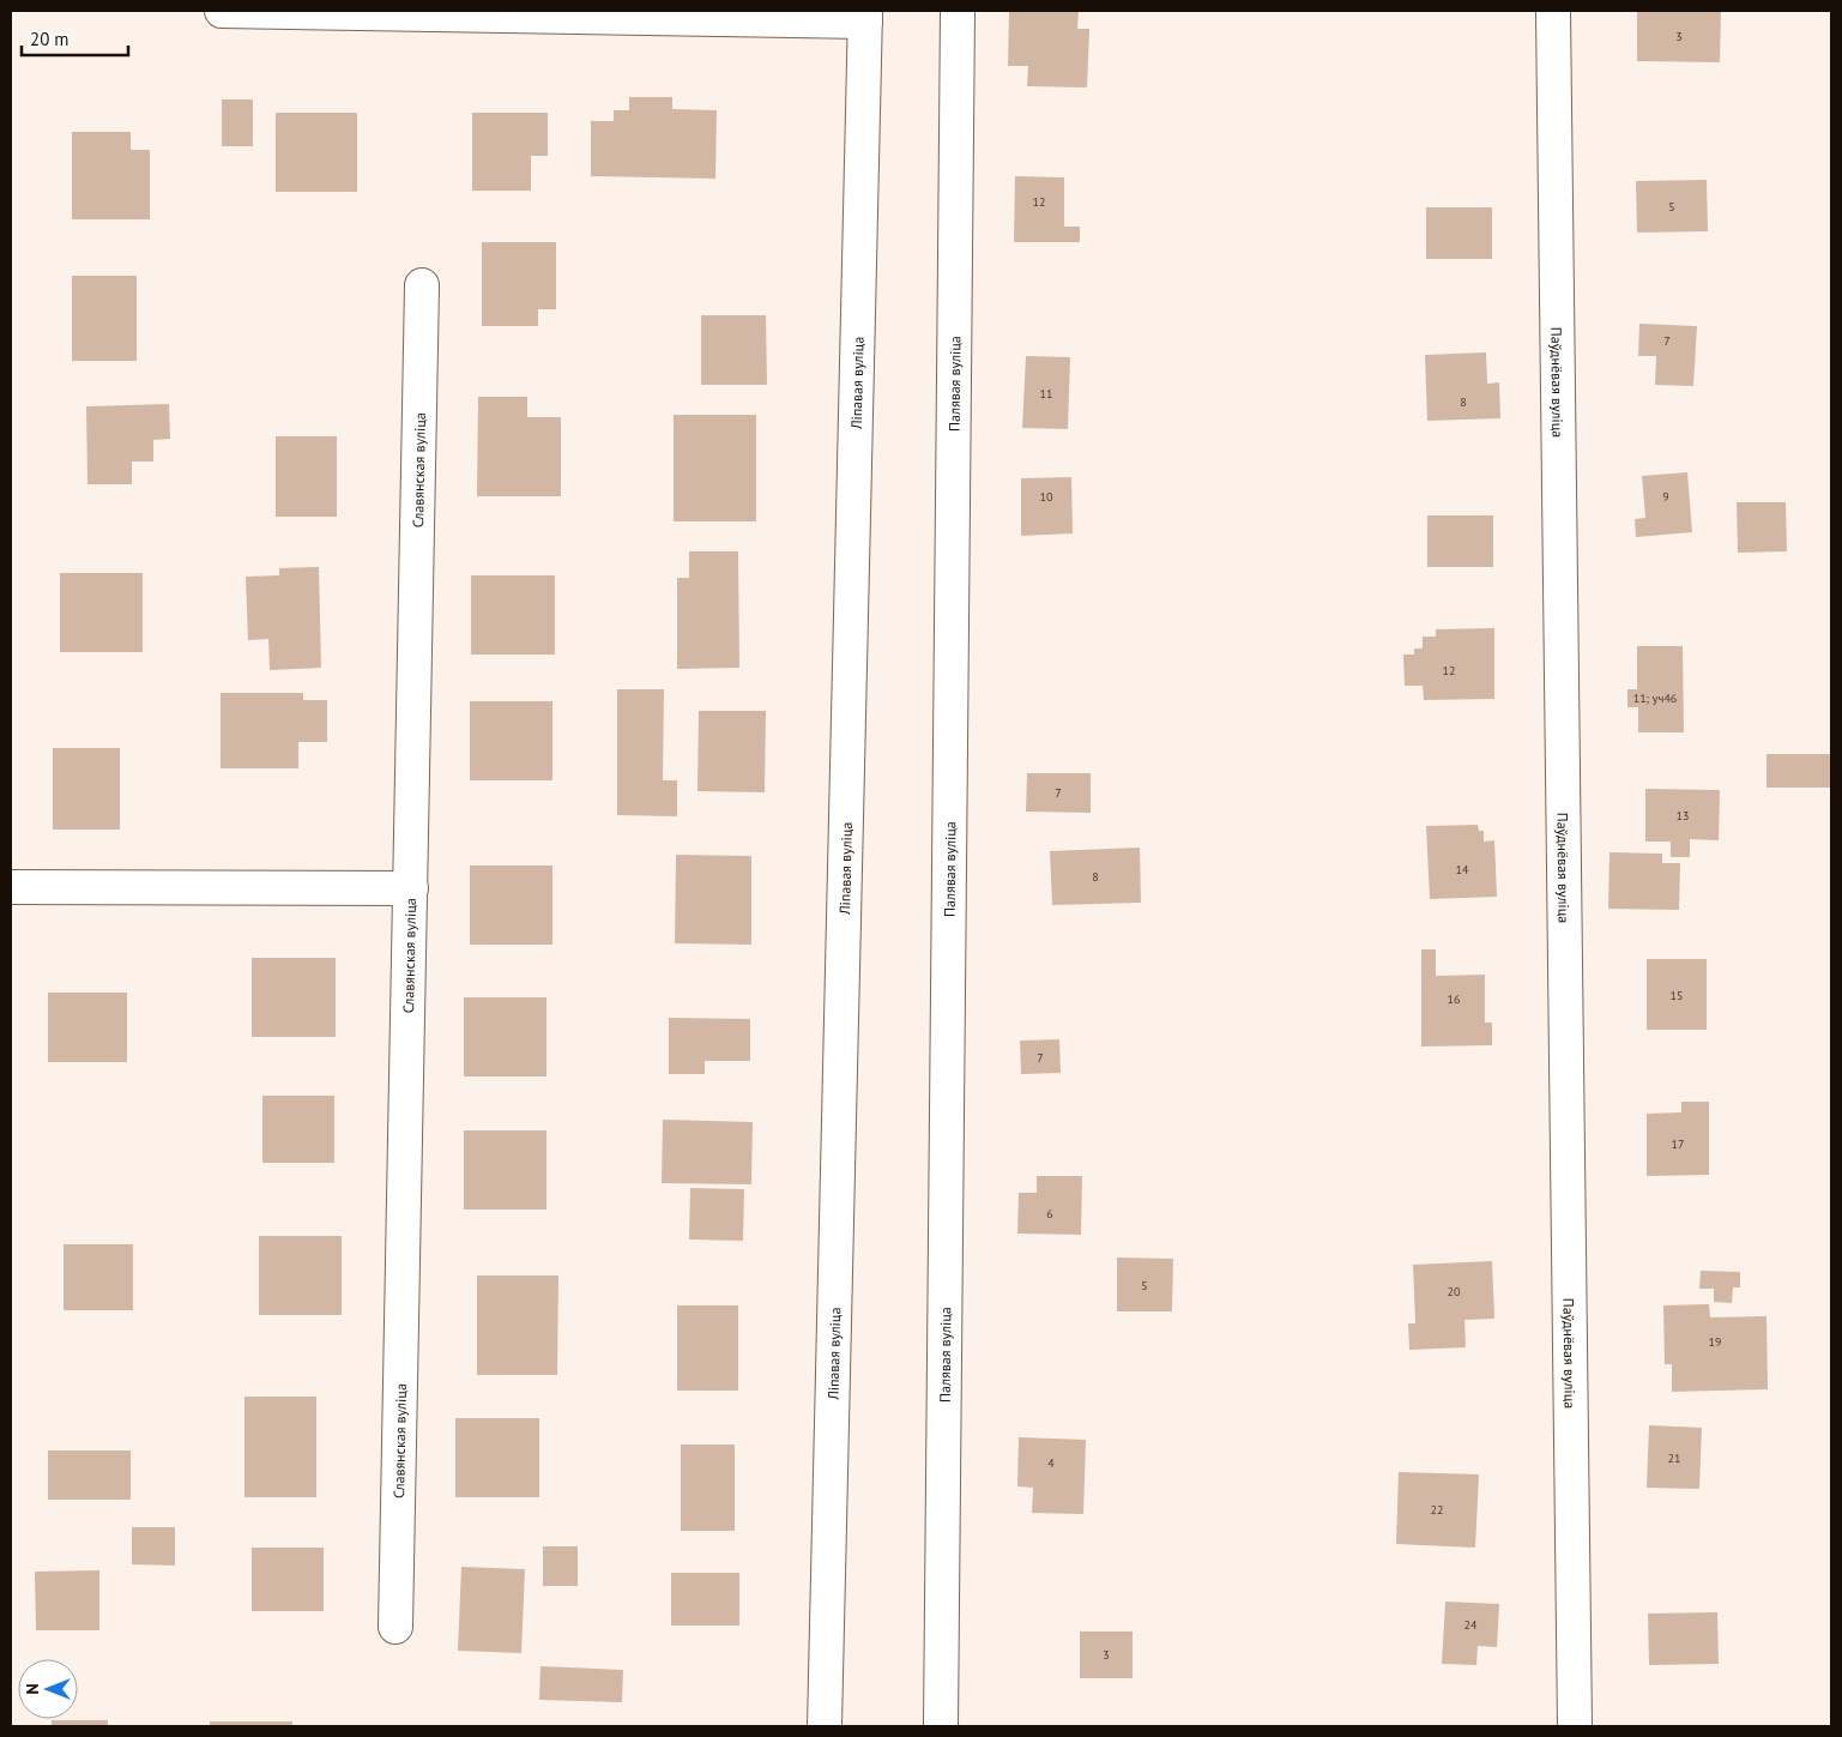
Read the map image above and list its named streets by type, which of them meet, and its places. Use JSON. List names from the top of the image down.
{
  "streets": {
    "street": [
      "Ліпавая вуліца",
      "Палявая вуліца",
      "Паўднёвая вуліца",
      "Славянская вуліца"
    ]
  },
  "house_numbers": [
    "3",
    "12",
    "5",
    "7",
    "11",
    "8",
    "10",
    "9",
    "12",
    "11; уч46",
    "7",
    "13",
    "14",
    "8",
    "15",
    "16",
    "7",
    "17",
    "6",
    "5",
    "20",
    "19",
    "21",
    "4",
    "22",
    "24",
    "3"
  ],
  "scale_bar": "20 m",
  "north": "left"
}
